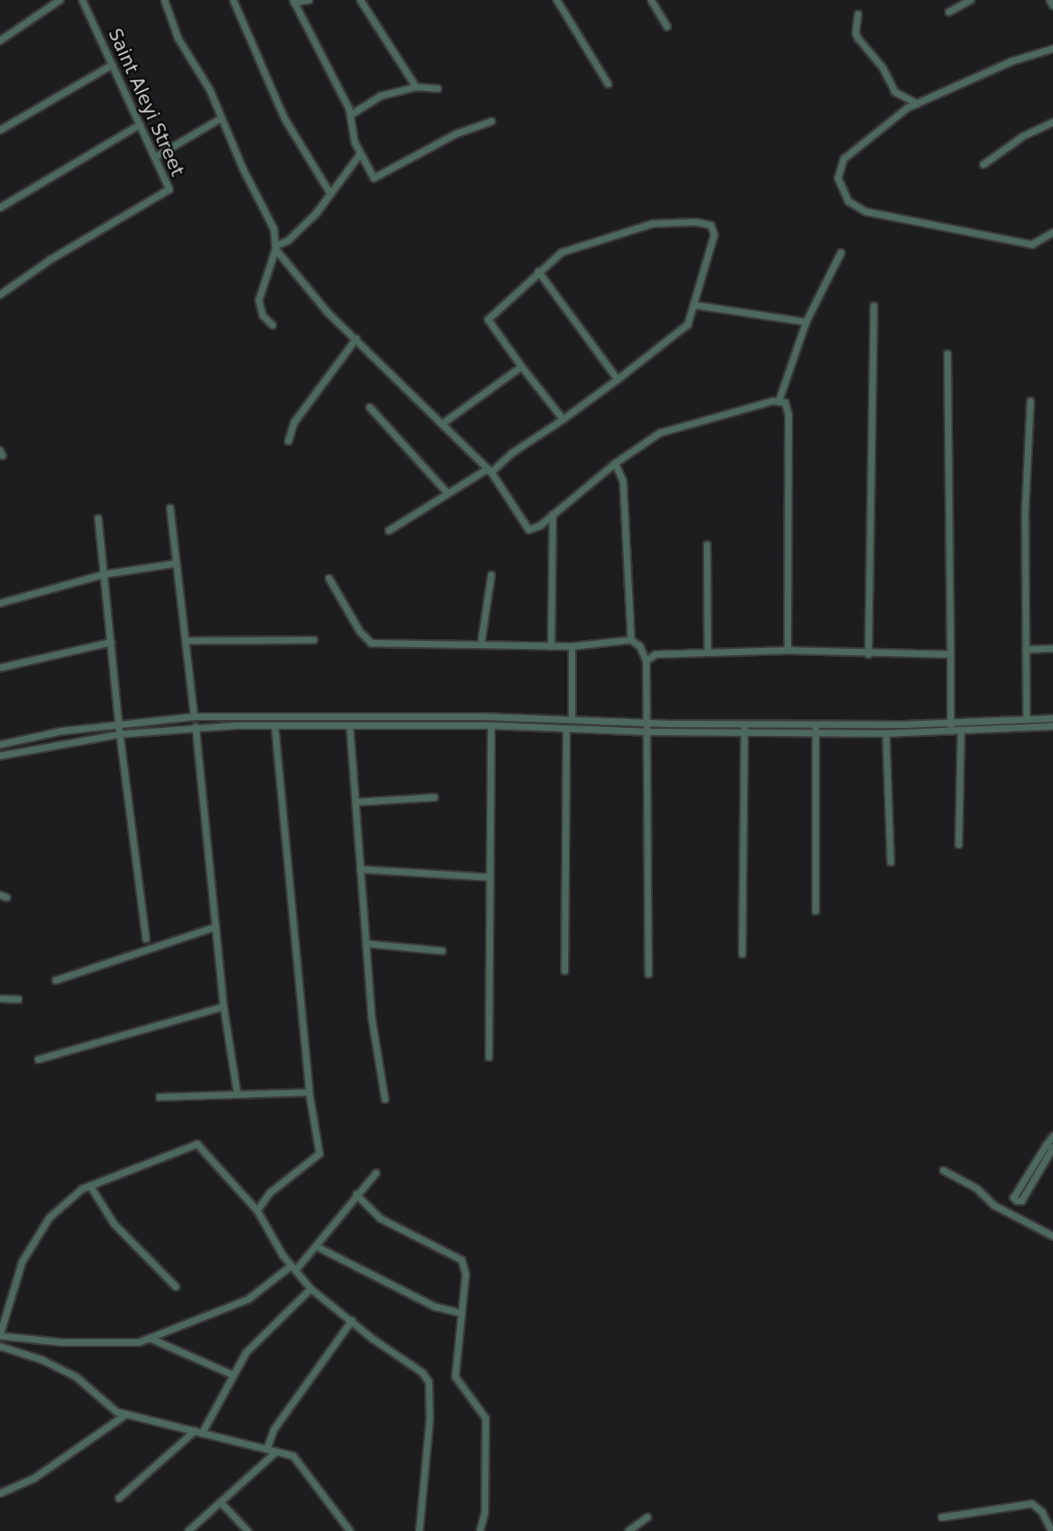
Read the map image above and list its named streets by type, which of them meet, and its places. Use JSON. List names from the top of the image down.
{
  "streets": {
    "street": ["Saint Aleyi Street"]
  }
}
